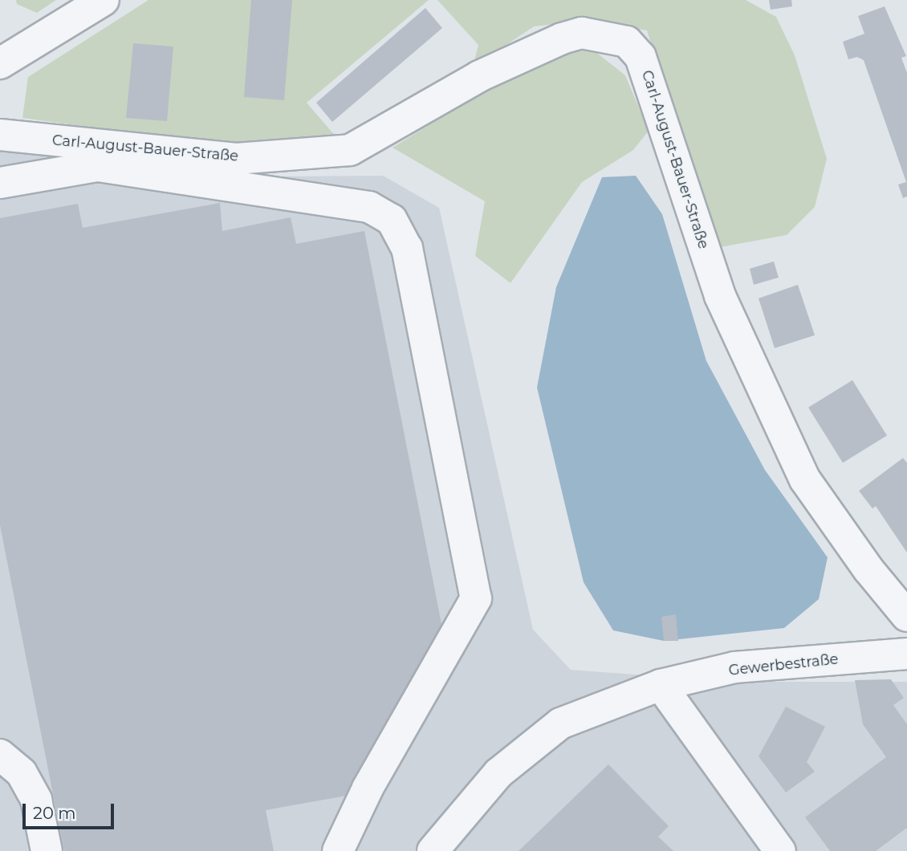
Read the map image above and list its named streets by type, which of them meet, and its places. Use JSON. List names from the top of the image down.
{
  "streets": {
    "street": ["Carl-August-Bauer-Straße", "Gewerbestraße"]
  },
  "scale_bar": "20 m"
}
